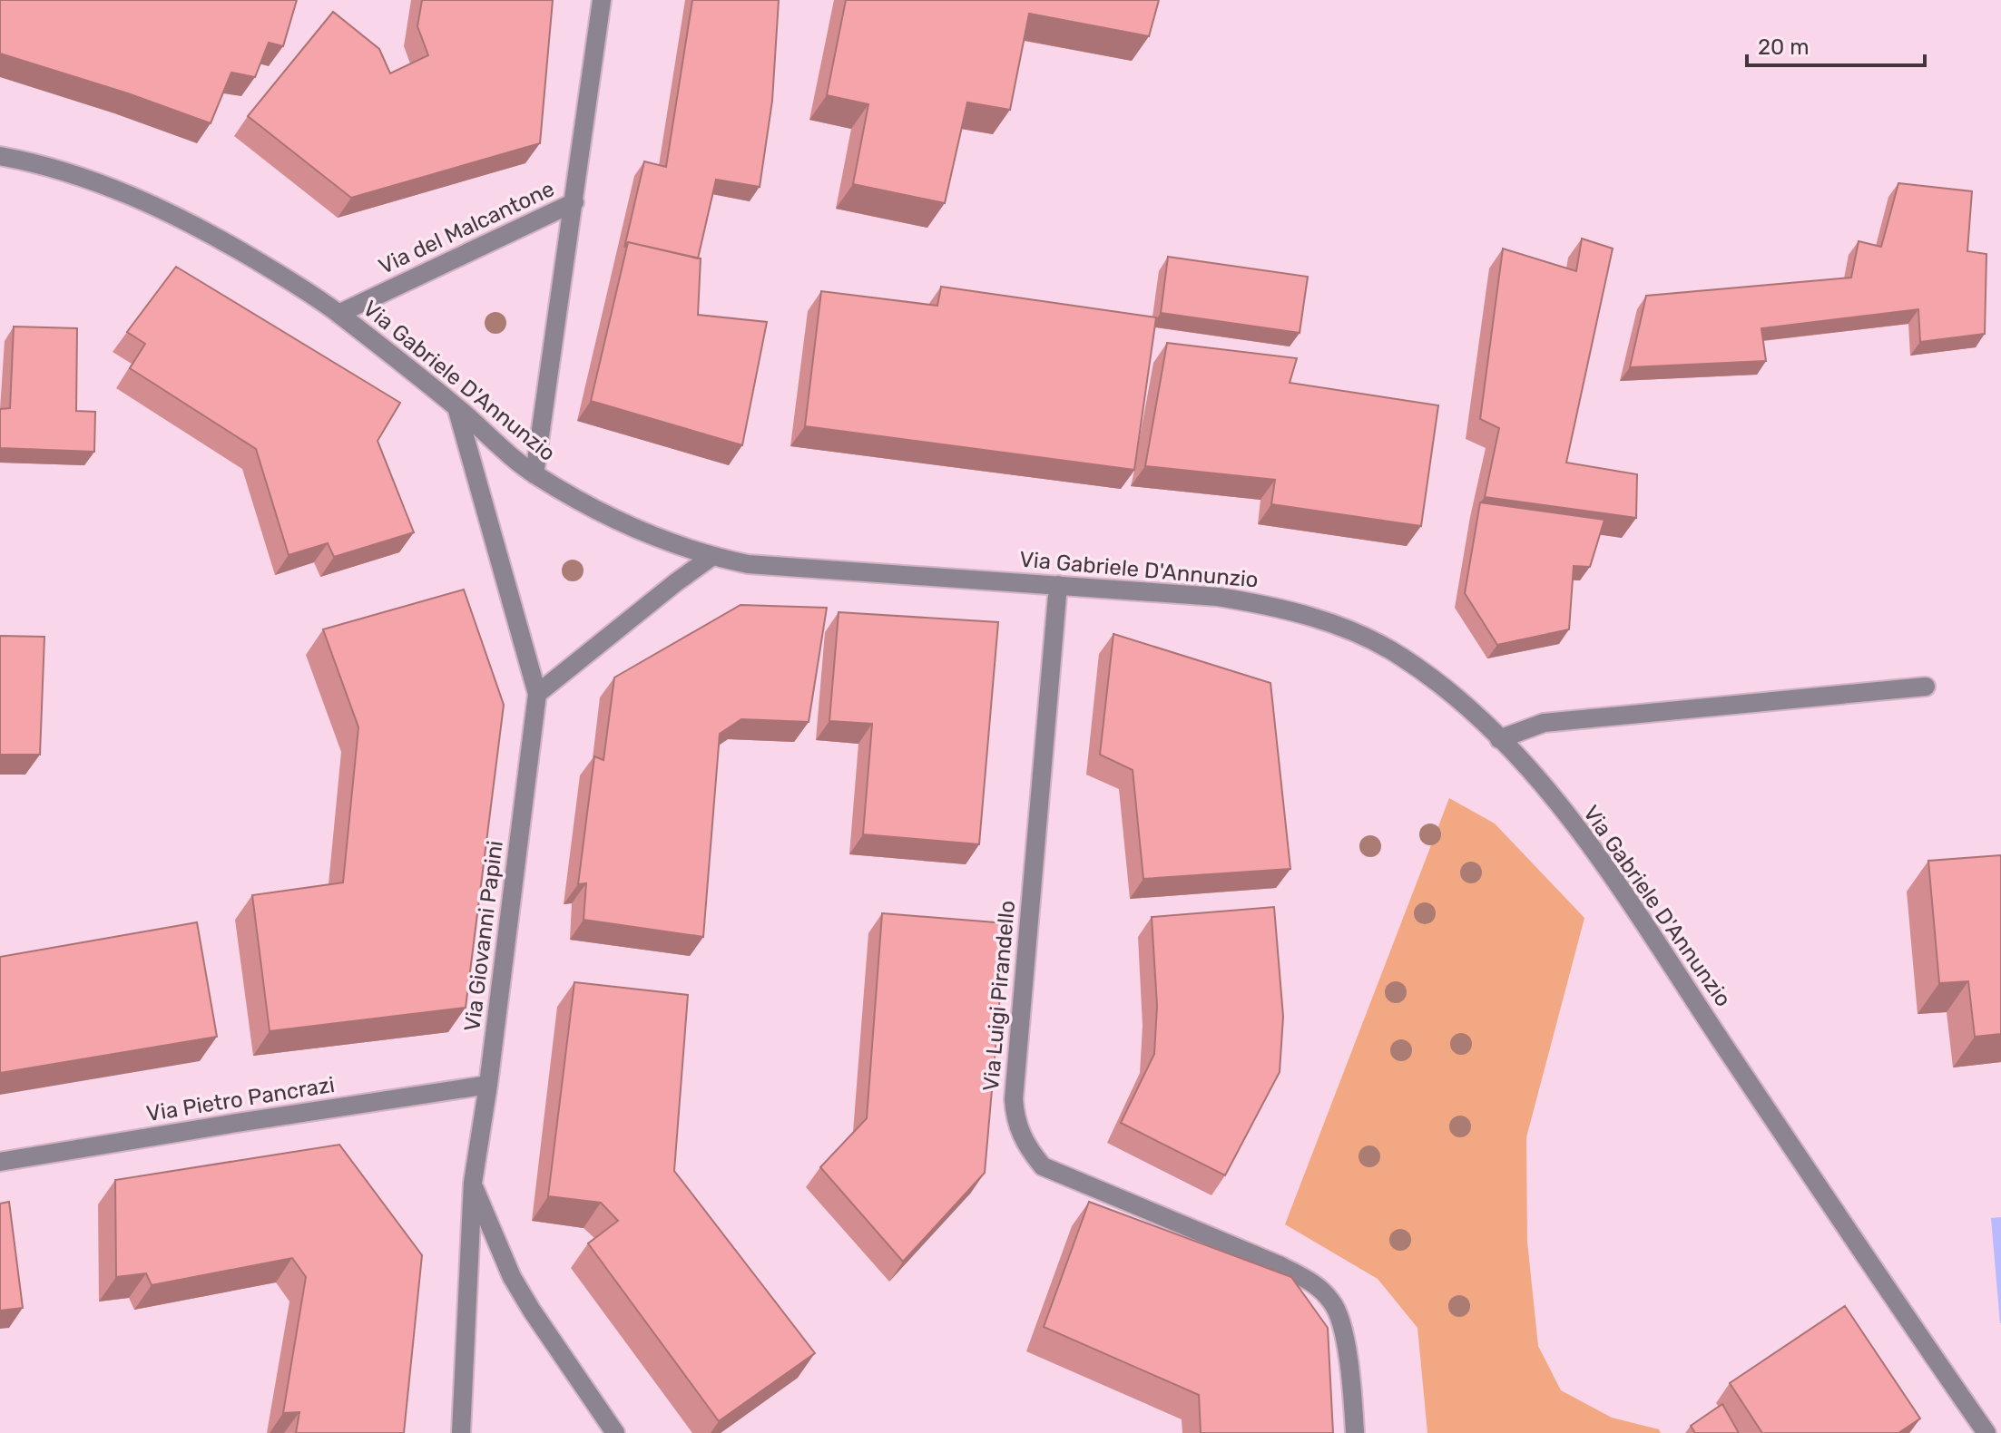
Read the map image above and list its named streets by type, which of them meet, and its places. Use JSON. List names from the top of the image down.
{
  "streets": {
    "street": [
      "Via del Malcantone",
      "Via Gabriele D'Annunzio",
      "Via Giovanni Papini",
      "Via Luigi Pirandello",
      "Via Pietro Pancrazi"
    ]
  },
  "crossings": [
    ["Via del Malcantone", "Via Gabriele D'Annunzio"],
    ["Via Gabriele D'Annunzio", "Via Giovanni Papini"],
    ["Via Gabriele D'Annunzio", "Via Luigi Pirandello"],
    ["Via Giovanni Papini", "Via Pietro Pancrazi"]
  ],
  "scale_bar": "20 m"
}
